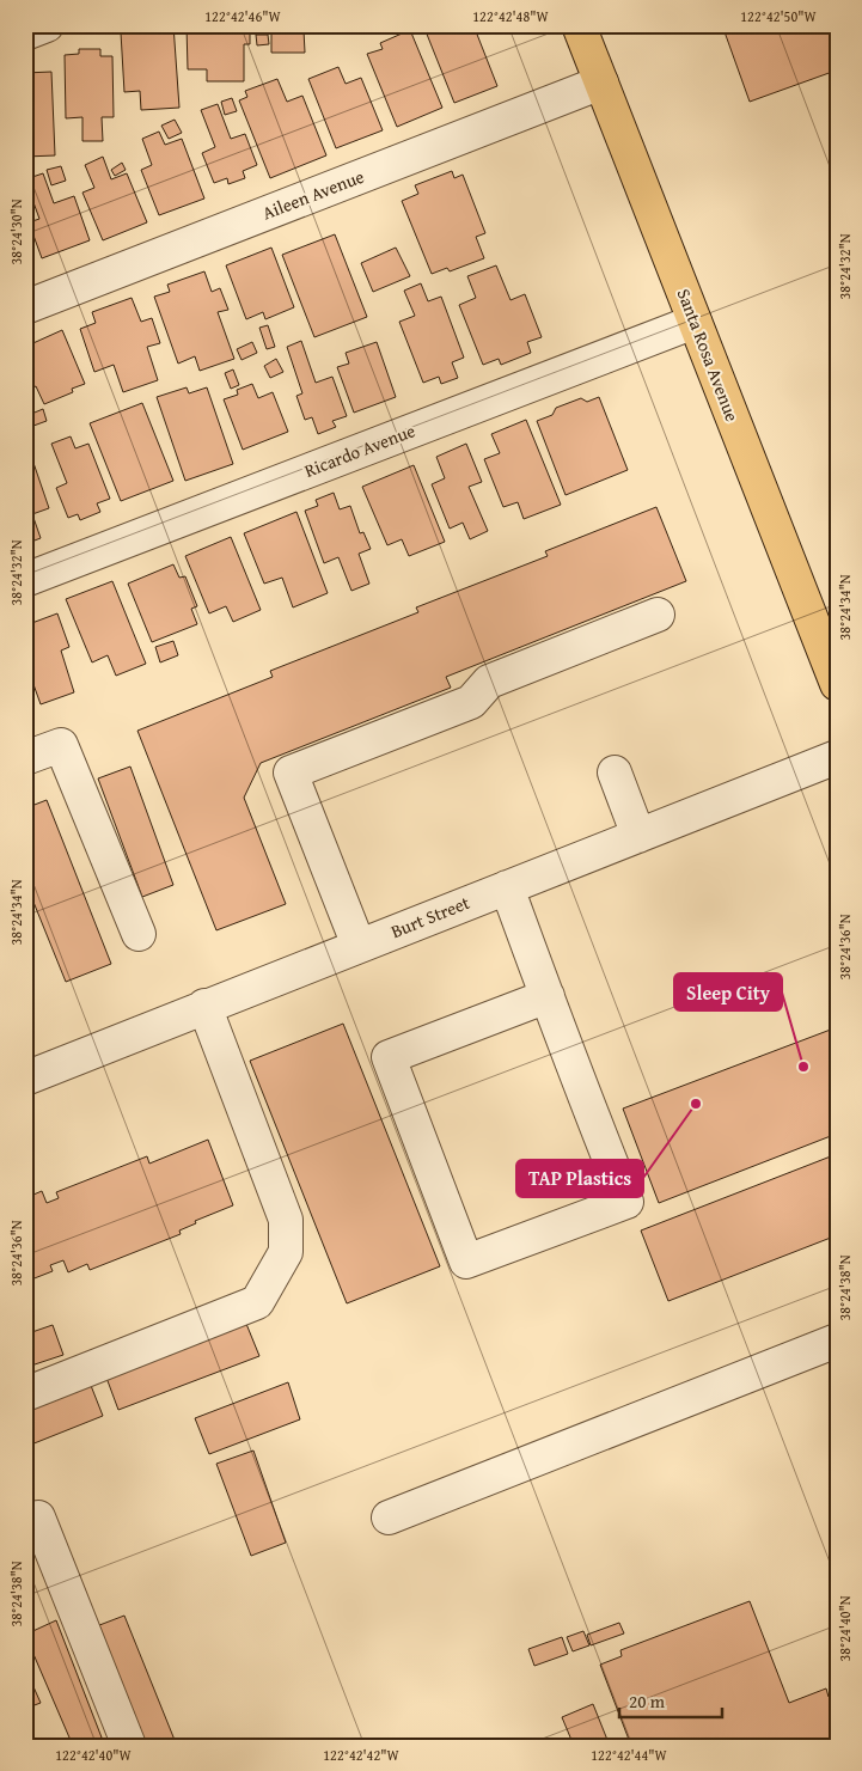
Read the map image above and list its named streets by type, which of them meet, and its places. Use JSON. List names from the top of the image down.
{
  "streets": {
    "main road": ["Santa Rosa Avenue"],
    "street": ["Aileen Avenue", "Ricardo Avenue", "Burt Street"]
  },
  "crossings": [
    ["Aileen Avenue", "Santa Rosa Avenue"],
    ["Santa Rosa Avenue", "Ricardo Avenue"]
  ],
  "places": ["Sleep City", "TAP Plastics"],
  "scale_bar": "20 m",
  "coordinates": [
    "122°42'46\"W",
    "122°42'48\"W",
    "122°42'50\"W",
    "38°24'30\"N",
    "38°24'32\"N",
    "38°24'34\"N",
    "38°24'36\"N",
    "38°24'38\"N",
    "38°24'40\"N",
    "122°42'40\"W",
    "122°42'42\"W",
    "122°42'44\"W"
  ]
}
